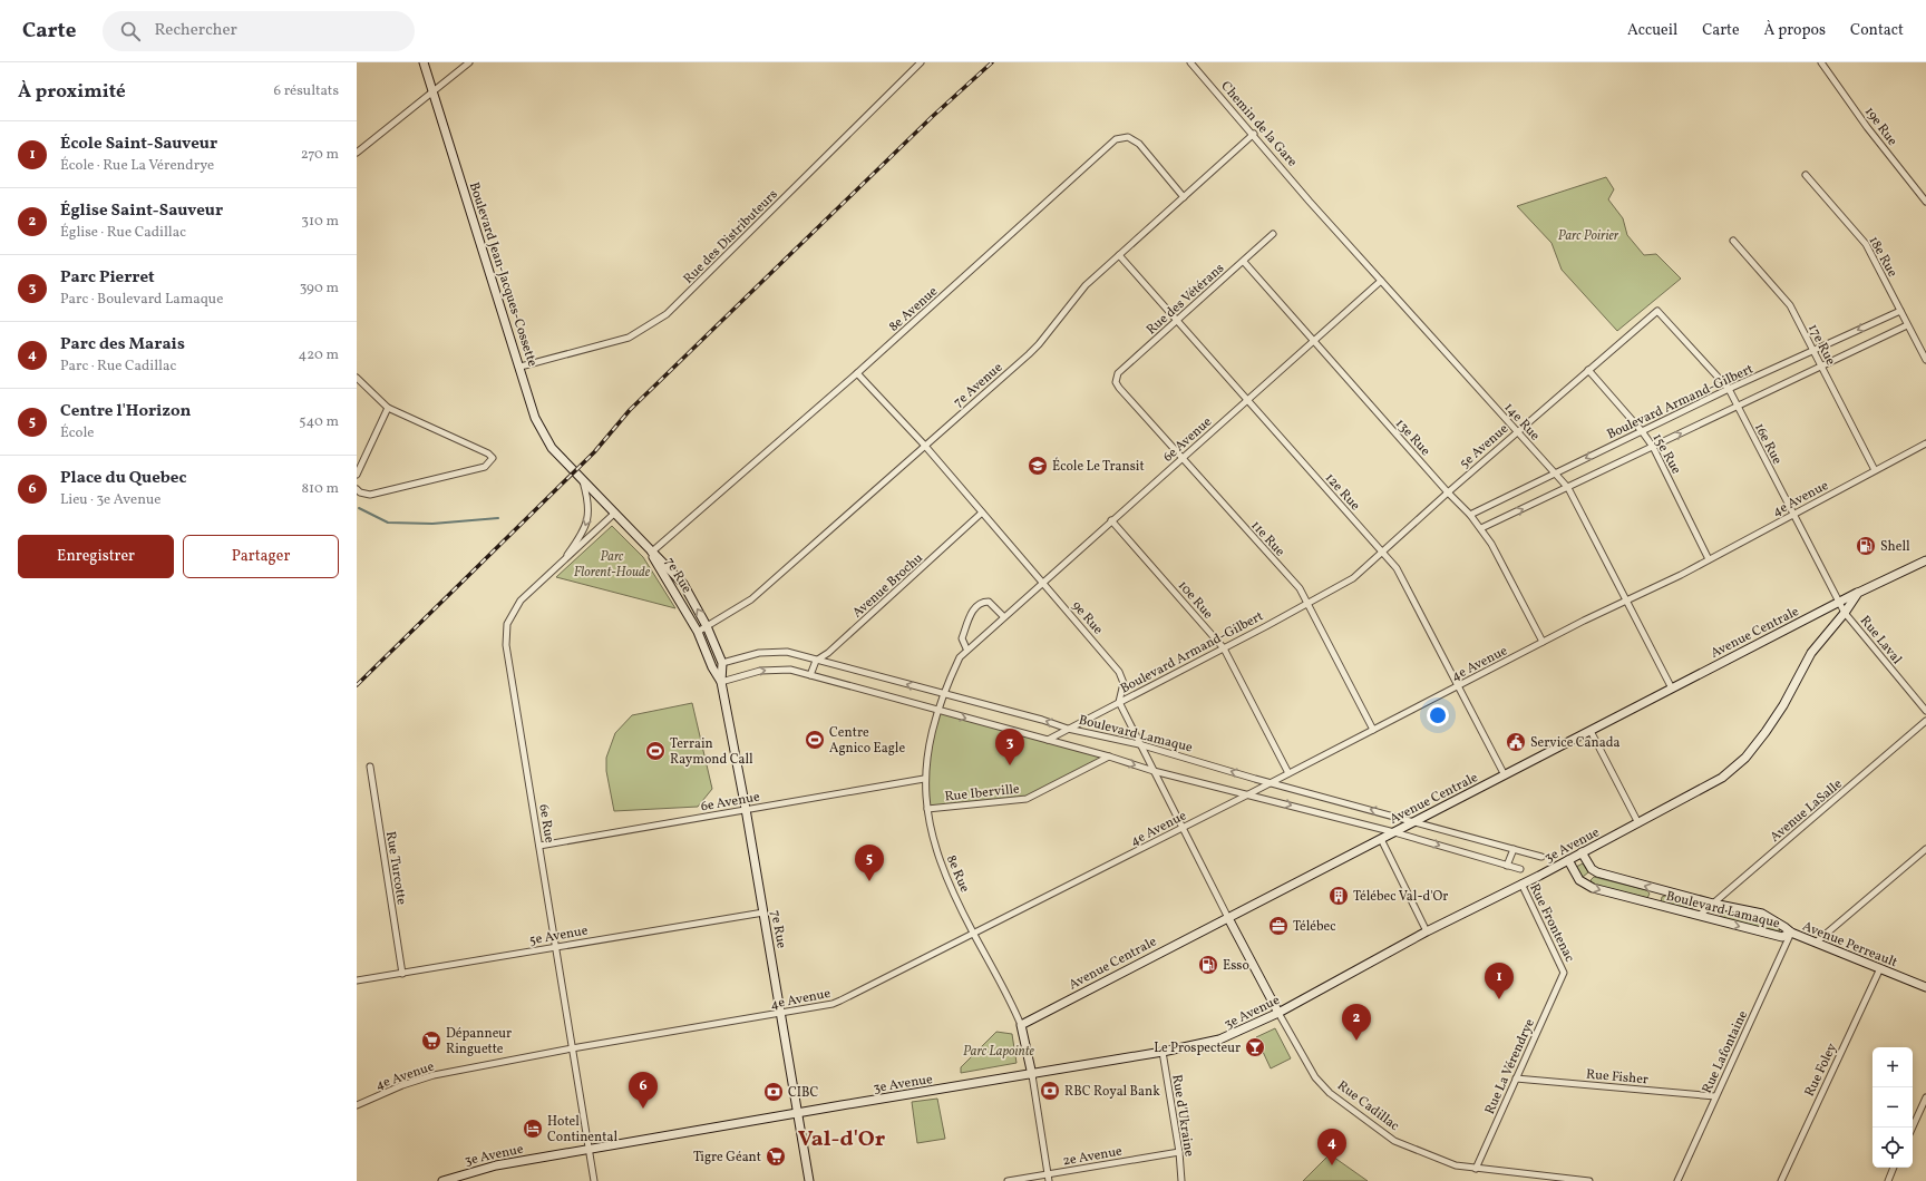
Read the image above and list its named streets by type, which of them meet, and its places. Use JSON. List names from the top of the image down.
{
  "streets": {
    "main road": [
      "Boulevard Jean-Jacques-Cossette",
      "7e Rue",
      "Avenue Centrale",
      "Boulevard Lamaque",
      "3e Avenue",
      "8e Rue",
      "Avenue Perreault",
      "Rue Cadillac"
    ],
    "street": [
      "Chemin de la Gare",
      "19e Rue",
      "Rue des Distributeurs",
      "18e Rue",
      "Rue des Vétérans",
      "8e Avenue",
      "17e Rue",
      "7e Avenue",
      "Boulevard Armand-Gilbert",
      "14e Rue",
      "13e Rue",
      "6e Avenue",
      "16e Rue",
      "5e Avenue",
      "15e Rue",
      "12e Rue",
      "4e Avenue",
      "11e Rue",
      "Avenue Brochu",
      "10e Rue",
      "9e Rue",
      "Rue Laval",
      "Rue Iberville",
      "Avenue LaSalle",
      "6e Rue",
      "Rue Turcotte",
      "Rue Frontenac",
      "Rue Lafontaine",
      "Rue La Vérendrye",
      "Rue Foley",
      "Rue Fisher",
      "Rue d'Ukraine",
      "2e Avenue"
    ]
  },
  "crossings": [
    ["Chemin de la Gare", "7e Avenue"],
    ["Chemin de la Gare", "14e Rue"],
    ["Rue des Distributeurs", "Boulevard Jean-Jacques-Cossette"],
    ["18e Rue", "Boulevard Armand-Gilbert"],
    ["Boulevard Jean-Jacques-Cossette", "7e Rue"],
    ["Rue des Vétérans", "13e Rue"],
    ["Rue des Vétérans", "12e Rue"],
    ["Rue des Vétérans", "11e Rue"],
    ["8e Avenue", "7e Avenue"],
    ["8e Avenue", "7e Rue"],
    ["8e Avenue", "9e Rue"],
    ["17e Rue", "Boulevard Armand-Gilbert"],
    ["17e Rue", "4e Avenue"],
    ["7e Avenue", "12e Rue"],
    ["7e Avenue", "7e Rue"],
    ["7e Avenue", "9e Rue"],
    ["Boulevard Armand-Gilbert", "14e Rue"],
    ["Boulevard Armand-Gilbert", "13e Rue"],
    ["Boulevard Armand-Gilbert", "16e Rue"],
    ["Boulevard Armand-Gilbert", "5e Avenue"],
    ["Boulevard Armand-Gilbert", "15e Rue"],
    ["Boulevard Armand-Gilbert", "11e Rue"],
    ["Boulevard Armand-Gilbert", "10e Rue"],
    ["Boulevard Armand-Gilbert", "9e Rue"],
    ["Boulevard Armand-Gilbert", "Boulevard Lamaque"],
    ["14e Rue", "6e Avenue"],
    ["14e Rue", "5e Avenue"],
    ["14e Rue", "4e Avenue"],
    ["14e Rue", "Avenue Centrale"],
    ["13e Rue", "6e Avenue"],
    ["13e Rue", "5e Avenue"],
    ["13e Rue", "4e Avenue"],
    ["6e Avenue", "12e Rue"],
    ["6e Avenue", "11e Rue"],
    ["6e Avenue", "7e Rue"],
    ["6e Avenue", "10e Rue"],
    ["6e Avenue", "9e Rue"],
    ["6e Avenue", "6e Rue"],
    ["6e Avenue", "8e Rue"],
    ["16e Rue", "5e Avenue"],
    ["16e Rue", "4e Avenue"],
    ["16e Rue", "Avenue Centrale"],
    ["16e Rue", "Rue Laval"],
    ["5e Avenue", "15e Rue"],
    ["5e Avenue", "12e Rue"],
    ["5e Avenue", "7e Rue"],
    ["5e Avenue", "6e Rue"],
    ["5e Avenue", "Rue Turcotte"],
    ["15e Rue", "4e Avenue"],
    ["12e Rue", "4e Avenue"],
    ["12e Rue", "Avenue Centrale"],
    ["4e Avenue", "11e Rue"],
    ["4e Avenue", "7e Rue"],
    ["4e Avenue", "10e Rue"],
    ["4e Avenue", "Boulevard Lamaque"],
    ["4e Avenue", "6e Rue"],
    ["4e Avenue", "8e Rue"],
    ["7e Rue", "Boulevard Lamaque"],
    ["7e Rue", "6e Rue"],
    ["7e Rue", "3e Avenue"],
    ["Avenue Brochu", "9e Rue"],
    ["Avenue Brochu", "Boulevard Lamaque"],
    ["Avenue Centrale", "Rue Laval"],
    ["Avenue Centrale", "Boulevard Lamaque"],
    ["Avenue Centrale", "3e Avenue"],
    ["Avenue Centrale", "8e Rue"],
    ["Avenue Centrale", "Rue Cadillac"],
    ["Rue Laval", "3e Avenue"],
    ["Boulevard Lamaque", "Avenue LaSalle"],
    ["Boulevard Lamaque", "3e Avenue"],
    ["Boulevard Lamaque", "8e Rue"],
    ["Boulevard Lamaque", "Avenue Perreault"],
    ["Boulevard Lamaque", "Rue Lafontaine"],
    ["Rue Iberville", "8e Rue"],
    ["6e Rue", "3e Avenue"],
    ["3e Avenue", "8e Rue"],
    ["3e Avenue", "Rue Frontenac"],
    ["3e Avenue", "Rue Cadillac"],
    ["3e Avenue", "Rue d'Ukraine"],
    ["8e Rue", "2e Avenue"],
    ["Rue Frontenac", "Rue La Vérendrye"],
    ["Avenue Perreault", "Rue Lafontaine"],
    ["Avenue Perreault", "Rue Foley"],
    ["Rue Lafontaine", "Rue Fisher"],
    ["Rue La Vérendrye", "Rue Fisher"],
    ["Rue La Vérendrye", "Rue Cadillac"],
    ["Rue d'Ukraine", "2e Avenue"]
  ],
  "districts": ["Val-d'Or"],
  "parks": ["Parc Poirier", "Parc Florent-Houde", "Parc Lapointe"],
  "places": {
    "school or university": ["École Le Transit"],
    "fuel station": ["Shell", "Esso"],
    "sports": ["Centre Agnico Eagle", "Terrain Raymond Call"],
    "public building": ["Service Canada"],
    "building": ["Télébec Val-d'Or"],
    "office": ["Télébec"],
    "supermarket": ["Dépanneur Ringuette", "Tigre Géant"],
    "bar": ["Le Prospecteur"],
    "bank": ["RBC Royal Bank", "CIBC"],
    "hotel": ["Hotel Continental"]
  },
  "page": {
    "header": "Carte",
    "search": "Rechercher",
    "nav": [
      "Accueil",
      "Carte",
      "À propos",
      "Contact"
    ],
    "heading": ["À proximité", "6 résultats"],
    "list": [
      {
        "mark": "1",
        "name": "École Saint-Sauveur",
        "note": "École · Rue La Vérendrye",
        "value": "270 m"
      },
      {
        "mark": "2",
        "name": "Église Saint-Sauveur",
        "note": "Église · Rue Cadillac",
        "value": "310 m"
      },
      {
        "mark": "3",
        "name": "Parc Pierret",
        "note": "Parc · Boulevard Lamaque",
        "value": "390 m"
      },
      {
        "mark": "4",
        "name": "Parc des Marais",
        "note": "Parc · Rue Cadillac",
        "value": "420 m"
      },
      {
        "mark": "5",
        "name": "Centre l'Horizon",
        "note": "École",
        "value": "540 m"
      },
      {
        "mark": "6",
        "name": "Place du Quebec",
        "note": "Lieu · 3e Avenue",
        "value": "810 m"
      }
    ],
    "buttons": ["Enregistrer", "Partager"],
    "pins": [
      "3",
      "5",
      "1",
      "2",
      "6",
      "4"
    ],
    "map_buttons": ["+", "−"]
  }
}
